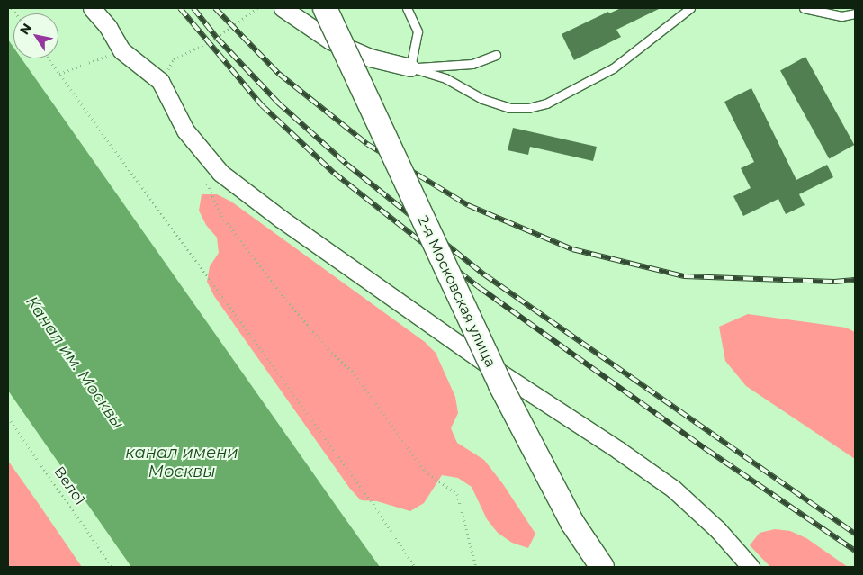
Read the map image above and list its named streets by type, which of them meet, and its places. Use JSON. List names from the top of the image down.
{
  "streets": {
    "main road": ["2-я Московская улица"],
    "path": ["Вело1"]
  },
  "water": ["Канал им. Москвы", "канал имени Москвы"],
  "north": "top left"
}
